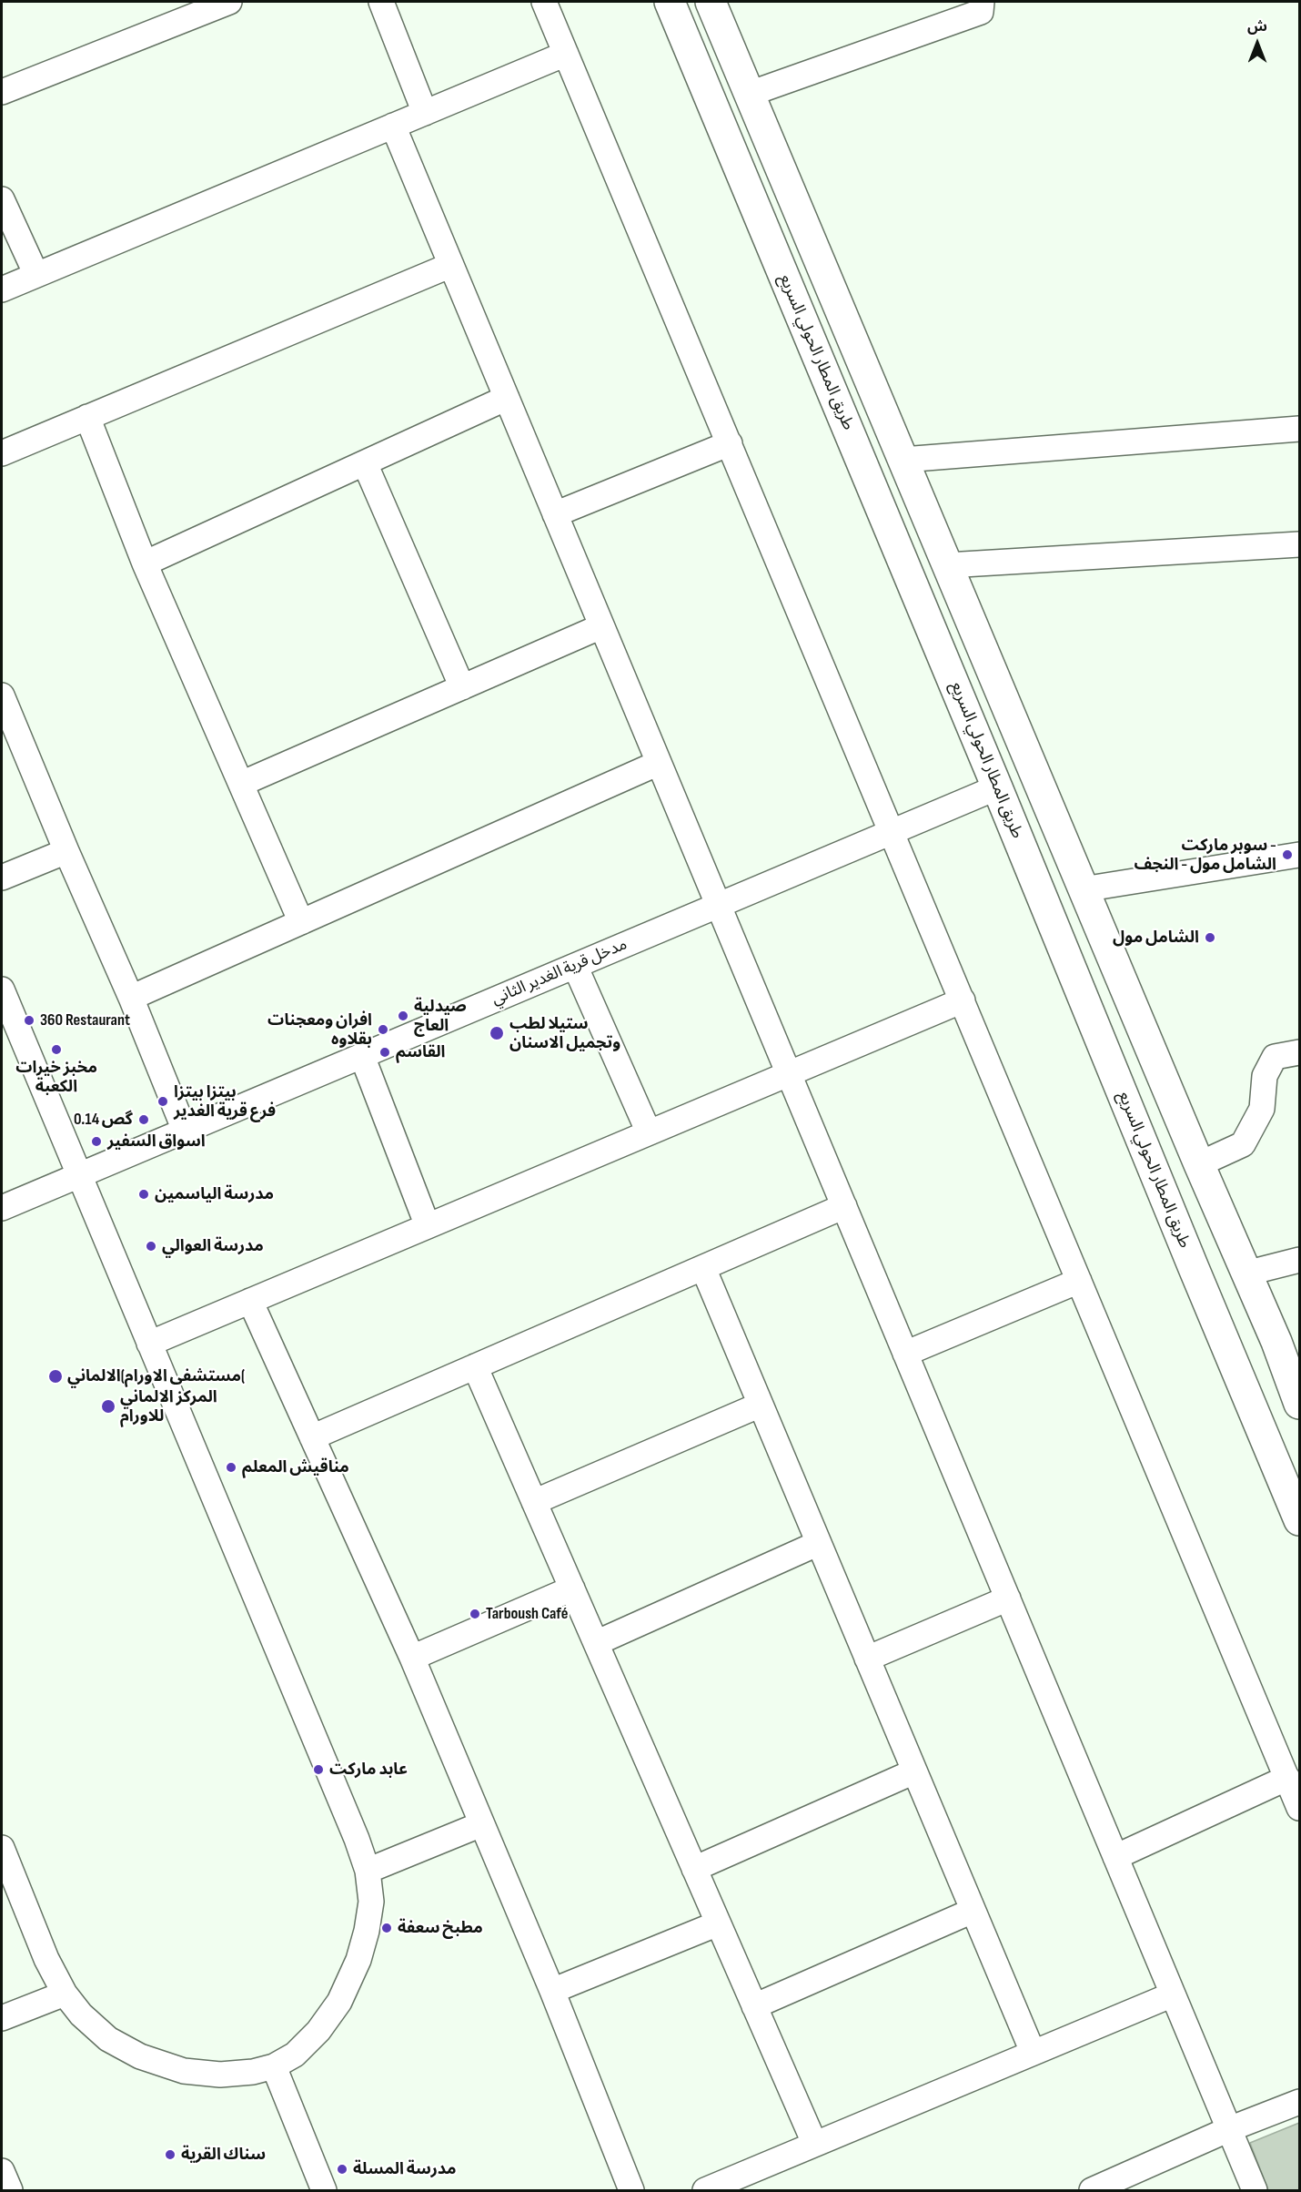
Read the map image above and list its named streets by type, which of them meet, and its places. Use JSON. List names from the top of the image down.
{
  "streets": {
    "highway": ["طريق المطار الحولي السريع"],
    "street": ["مدخل قرية الغدير الثاني"]
  },
  "crossings": [
    ["طريق المطار الحولي السريع", "مدخل قرية الغدير الثاني"]
  ],
  "places": [
    "سوبر ماركت - الشامل مول - النجف",
    "الشامل مول",
    "صيدلية العاج",
    "360 Restaurant",
    "افران ومعجنات بقلاوه",
    "ستيلا لطب وتجميل الاسنان",
    "مخبز خيرات الكعبة",
    "القاسم",
    "بيتزا بيتزا فرع قرية الغدير",
    "گص 0.14",
    "اسواق السفير",
    "مدرسة الياسمين",
    "مدرسة العوالي",
    "مستشفى الاورام)الالماني(",
    "المركز الالماني للاورام",
    "مناقيش المعلم",
    "Tarboush Café",
    "عابد ماركت",
    "مطبخ سعفة",
    "سناك القرية",
    "مدرسة المسلة"
  ],
  "north": "top"
}
